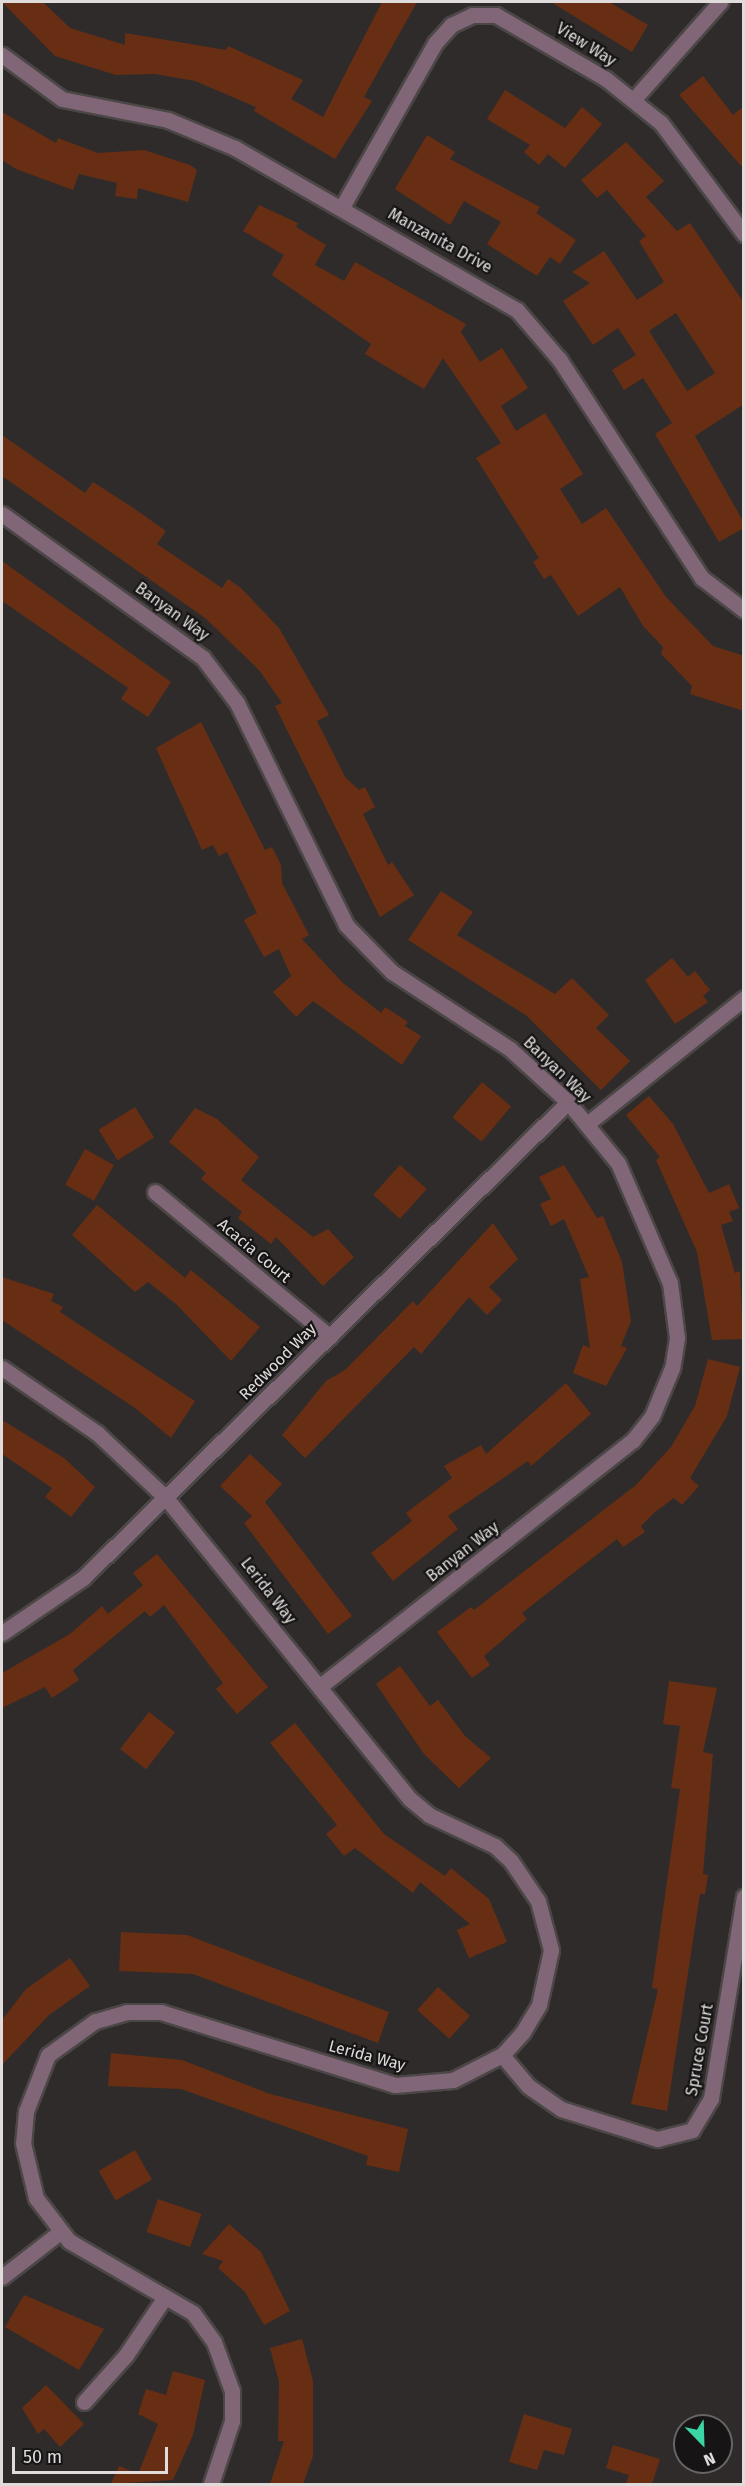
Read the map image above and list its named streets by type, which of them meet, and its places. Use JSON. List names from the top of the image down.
{
  "streets": {
    "street": [
      "View Way",
      "Manzanita Drive",
      "Banyan Way",
      "Acacia Court",
      "Redwood Way",
      "Lerida Way",
      "Spruce Court"
    ]
  },
  "crossings": [
    ["View Way", "Manzanita Drive"],
    ["Banyan Way", "Redwood Way"],
    ["Banyan Way", "Lerida Way"],
    ["Acacia Court", "Redwood Way"],
    ["Redwood Way", "Lerida Way"],
    ["Lerida Way", "Spruce Court"]
  ],
  "scale_bar": "50 m",
  "north": "bottom right"
}
